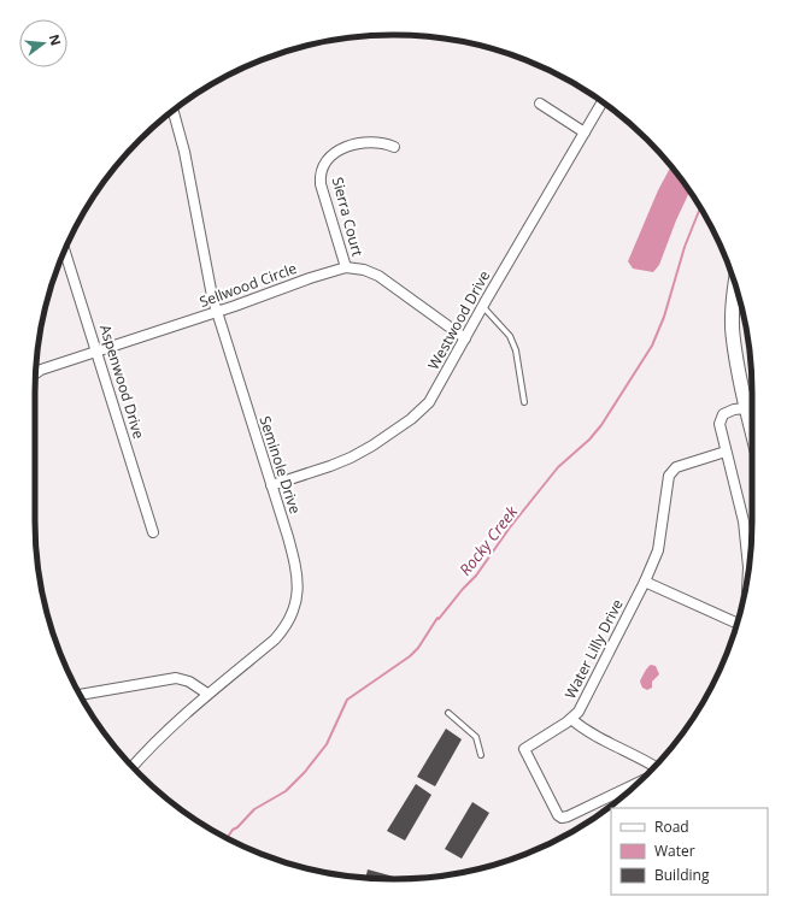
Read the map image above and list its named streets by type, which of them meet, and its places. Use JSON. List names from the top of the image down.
{
  "streets": {
    "street": [
      "Sierra Court",
      "Sellwood Circle",
      "Westwood Drive",
      "Aspenwood Drive",
      "Seminole Drive",
      "Water Lilly Drive"
    ]
  },
  "crossings": [
    ["Sierra Court", "Sellwood Circle"],
    ["Sellwood Circle", "Westwood Drive"],
    ["Sellwood Circle", "Aspenwood Drive"],
    ["Sellwood Circle", "Seminole Drive"],
    ["Westwood Drive", "Seminole Drive"]
  ],
  "water": ["Rocky Creek"],
  "legend": ["Road", "Water", "Building"],
  "north": "right"
}
